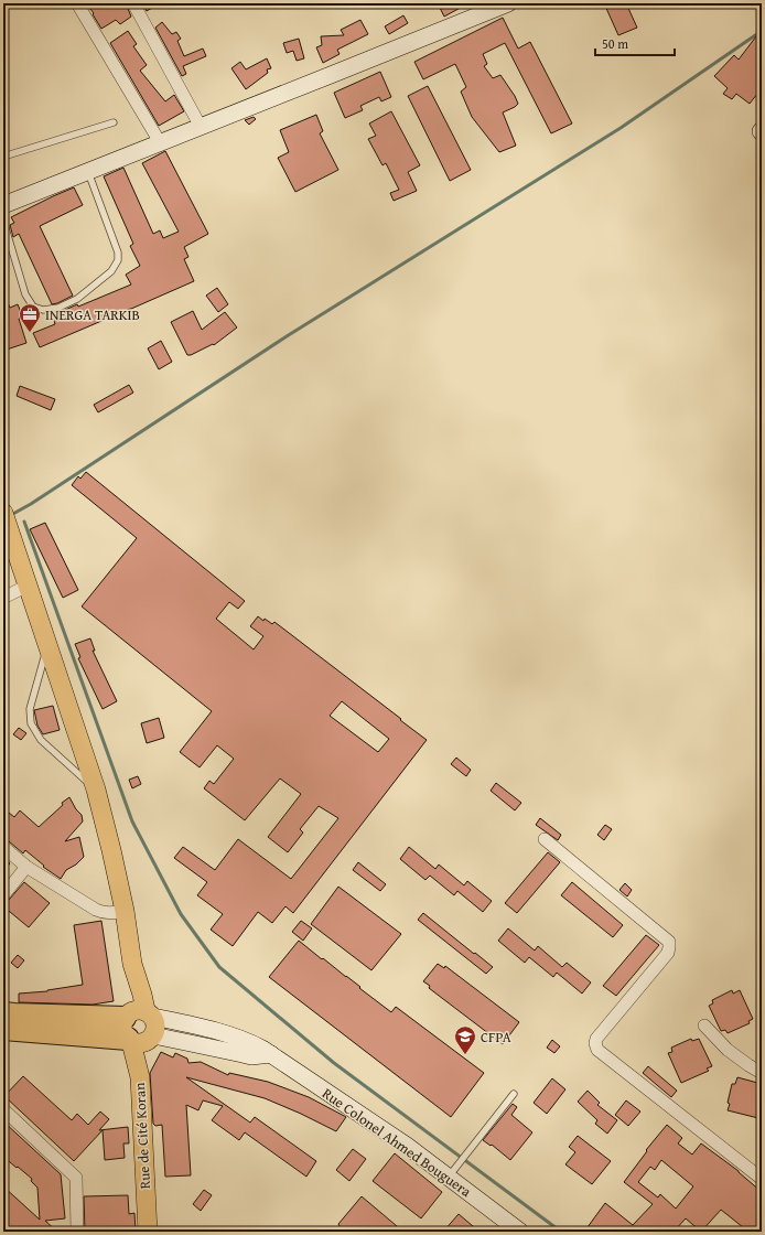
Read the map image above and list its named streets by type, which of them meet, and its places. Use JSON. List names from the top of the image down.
{
  "streets": {
    "main road": ["Rue de Cité Koran", "Rue Colonel Ahmed Bouguera"]
  },
  "places": {
    "office": ["INERGA TARKIB"],
    "school or university": ["CFPA"]
  },
  "scale_bar": "50 m"
}
